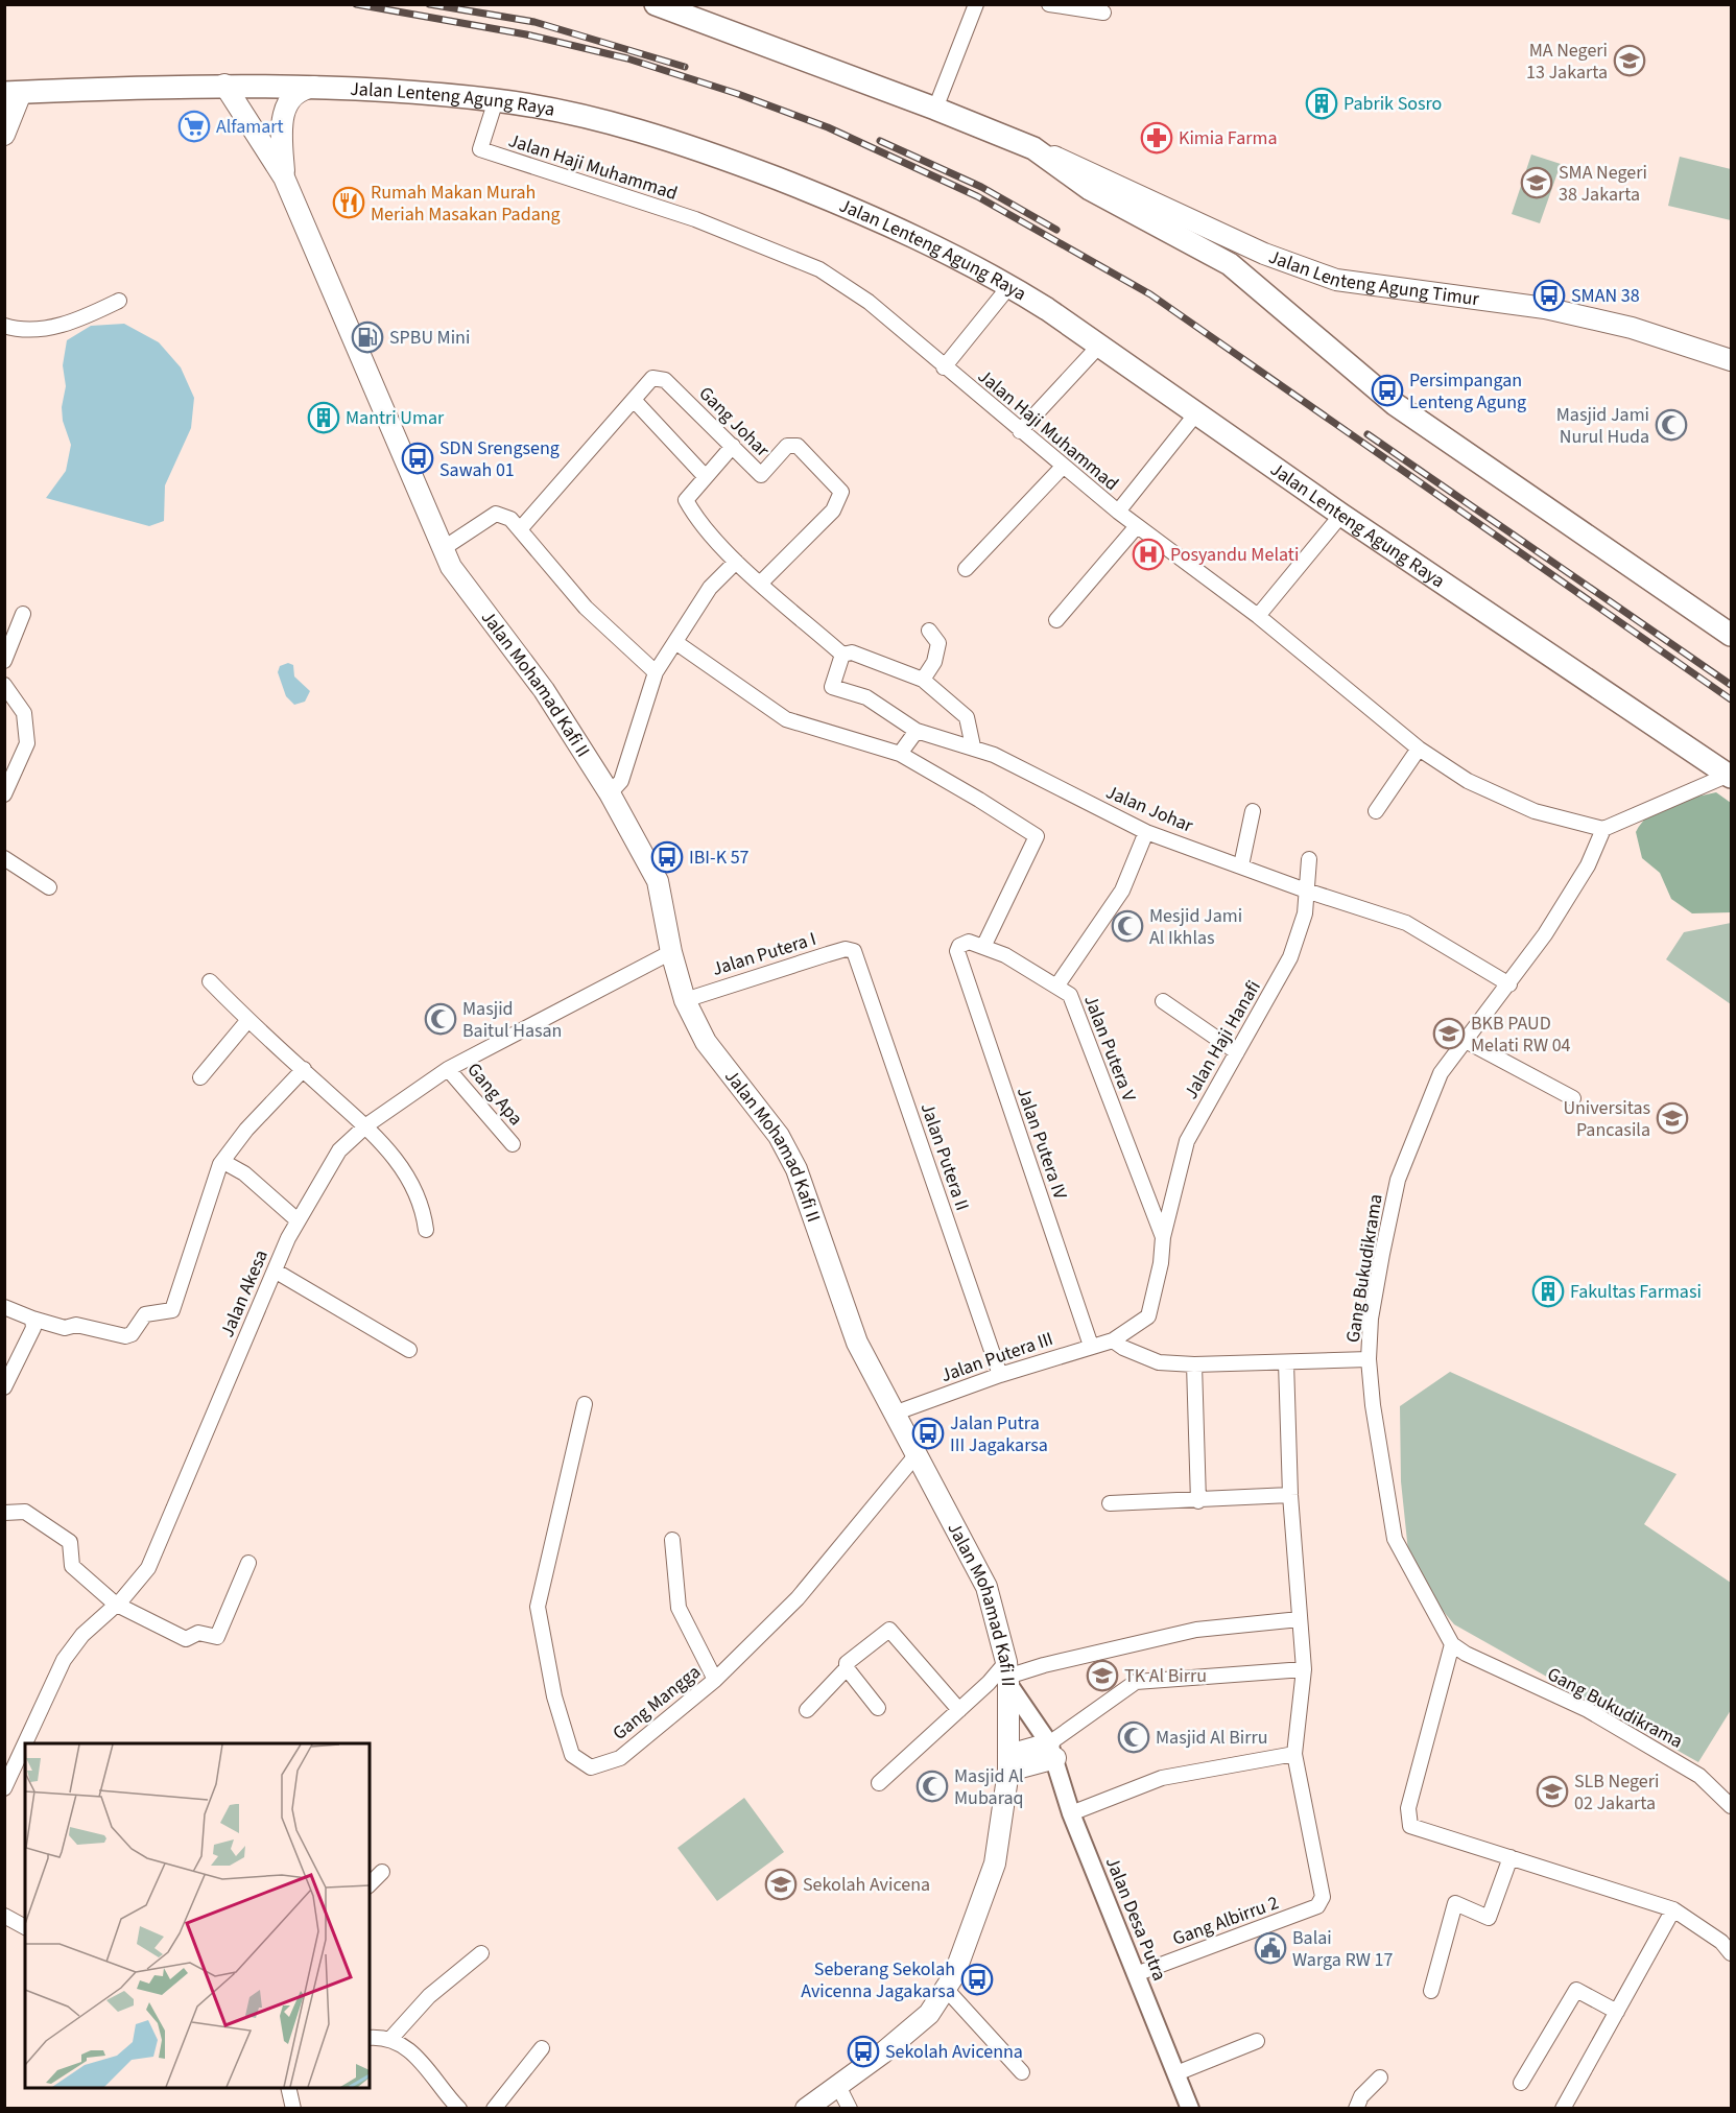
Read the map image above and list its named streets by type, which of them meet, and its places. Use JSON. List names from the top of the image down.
{
  "streets": {
    "main road": ["Jalan Lenteng Agung Raya", "Jalan Lenteng Agung Timur", "Jalan Mohamad Kafi II"],
    "street": [
      "Jalan Haji Muhammad",
      "Gang Johar",
      "Jalan Johar",
      "Jalan Putera I",
      "Jalan Haji Hanafi",
      "Jalan Putera V",
      "Gang Apa",
      "Jalan Putera IV",
      "Jalan Putera II",
      "Gang Bukudikrama",
      "Jalan Akesa",
      "Jalan Putera III",
      "Gang Mangga",
      "Jalan Desa Putra",
      "Gang Albirru 2"
    ]
  },
  "crossings": [
    ["Jalan Lenteng Agung Raya", "Jalan Haji Muhammad"],
    ["Jalan Lenteng Agung Raya", "Jalan Mohamad Kafi II"],
    ["Jalan Haji Muhammad", "Gang Bukudikrama"],
    ["Jalan Mohamad Kafi II", "Jalan Putera I"],
    ["Jalan Mohamad Kafi II", "Jalan Akesa"],
    ["Jalan Mohamad Kafi II", "Jalan Putera III"],
    ["Jalan Mohamad Kafi II", "Gang Mangga"],
    ["Jalan Mohamad Kafi II", "Jalan Desa Putra"],
    ["Jalan Johar", "Jalan Haji Hanafi"],
    ["Jalan Johar", "Gang Bukudikrama"],
    ["Jalan Putera I", "Jalan Putera II"],
    ["Jalan Haji Hanafi", "Jalan Putera V"],
    ["Jalan Haji Hanafi", "Jalan Putera III"],
    ["Jalan Putera V", "Jalan Putera IV"],
    ["Jalan Putera V", "Jalan Putera III"],
    ["Gang Apa", "Jalan Akesa"],
    ["Jalan Putera IV", "Jalan Putera III"],
    ["Jalan Putera II", "Jalan Putera III"],
    ["Jalan Desa Putra", "Gang Albirru 2"]
  ],
  "places": {
    "school or university": [
      "MA Negeri 13 Jakarta",
      "SMA Negeri 38 Jakarta",
      "BKB PAUD Melati RW 04",
      "Universitas Pancasila",
      "TK Al Birru",
      "SLB Negeri 02 Jakarta",
      "Sekolah Avicena"
    ],
    "building": ["Pabrik Sosro", "Mantri Umar", "Fakultas Farmasi"],
    "supermarket": ["Alfamart"],
    "pharmacy": ["Kimia Farma"],
    "restaurant": ["Rumah Makan Murah Meriah Masakan Padang"],
    "bus stop": [
      "SMAN 38",
      "Persimpangan Lenteng Agung",
      "SDN Srengseng Sawah 01",
      "IBI-K 57",
      "Jalan Putra III Jagakarsa",
      "Seberang Sekolah Avicenna Jagakarsa",
      "Sekolah Avicenna"
    ],
    "fuel station": ["SPBU Mini"],
    "mosque": [
      "Masjid Jami Nurul Huda",
      "Mesjid Jami Al Ikhlas",
      "Masjid Baitul Hasan",
      "Masjid Al Birru",
      "Masjid Al Mubaraq"
    ],
    "hospital": ["Posyandu Melati"],
    "public building": ["Balai Warga RW 17"]
  }
}
